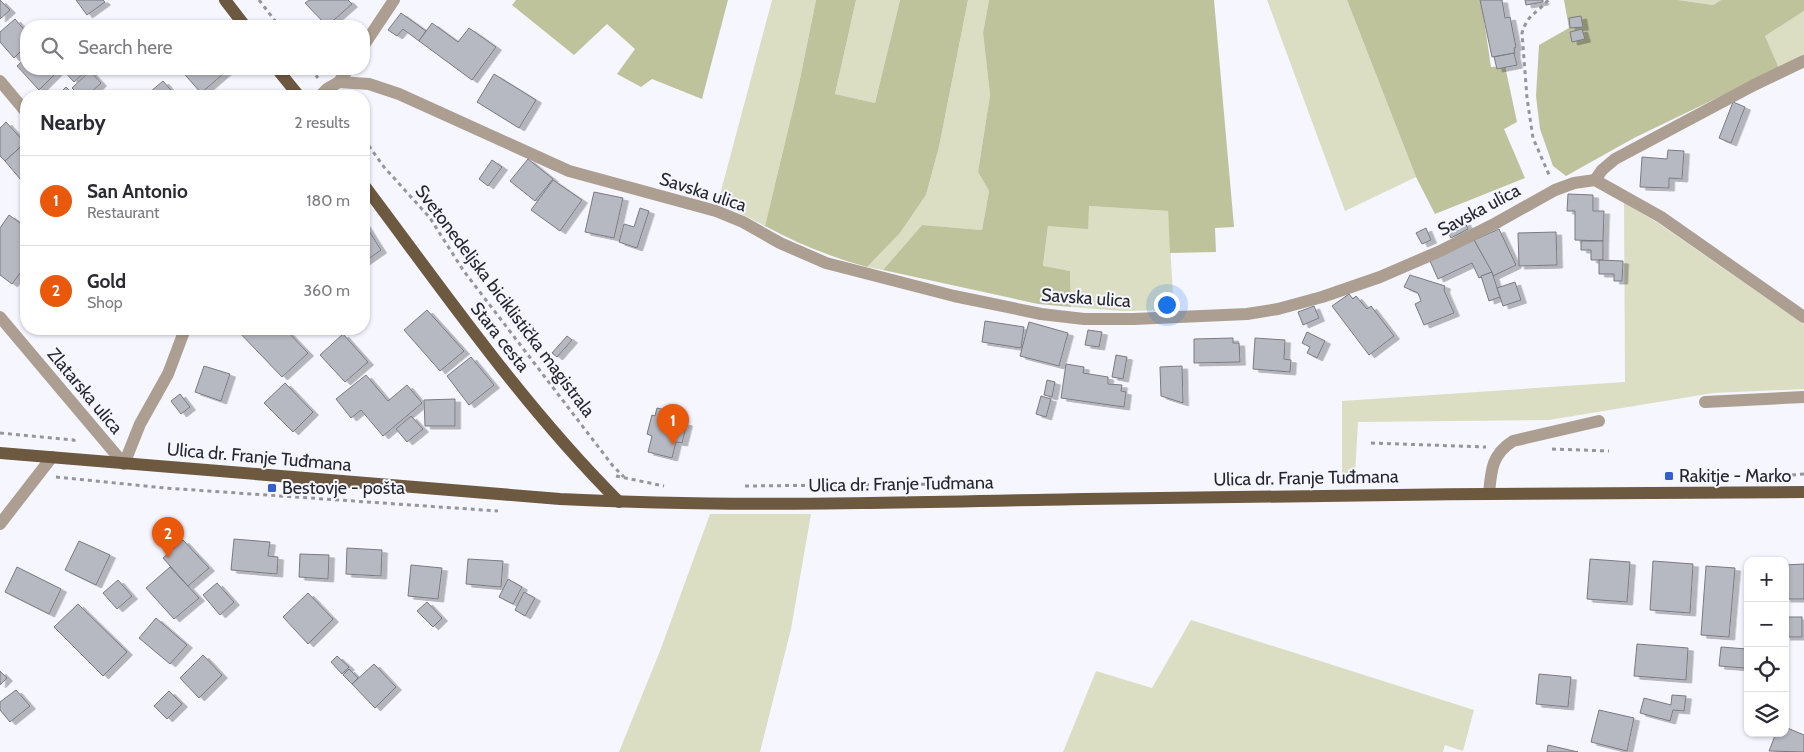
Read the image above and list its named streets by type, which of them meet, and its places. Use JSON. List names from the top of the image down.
{
  "streets": {
    "main road": ["Stara cesta", "Ulica dr. Franje Tuđmana"],
    "street": ["Savska ulica", "Zlatarska ulica"],
    "path": ["Svetonedeljska biciklistička magistrala"]
  },
  "crossings": [
    ["Stara cesta", "Ulica dr. Franje Tuđmana"],
    ["Zlatarska ulica", "Ulica dr. Franje Tuđmana"]
  ],
  "places": {
    "transit": ["Rakitje - Marko", "Bestovje - pošta"]
  },
  "page": {
    "search": "Search here",
    "heading": ["Nearby", "2 results"],
    "list": [
      {
        "mark": "1",
        "name": "San Antonio",
        "note": "Restaurant",
        "value": "180 m"
      },
      {
        "mark": "2",
        "name": "Gold",
        "note": "Shop",
        "value": "360 m"
      }
    ],
    "pins": ["1", "2"],
    "map_buttons": ["+", "−"]
  }
}
